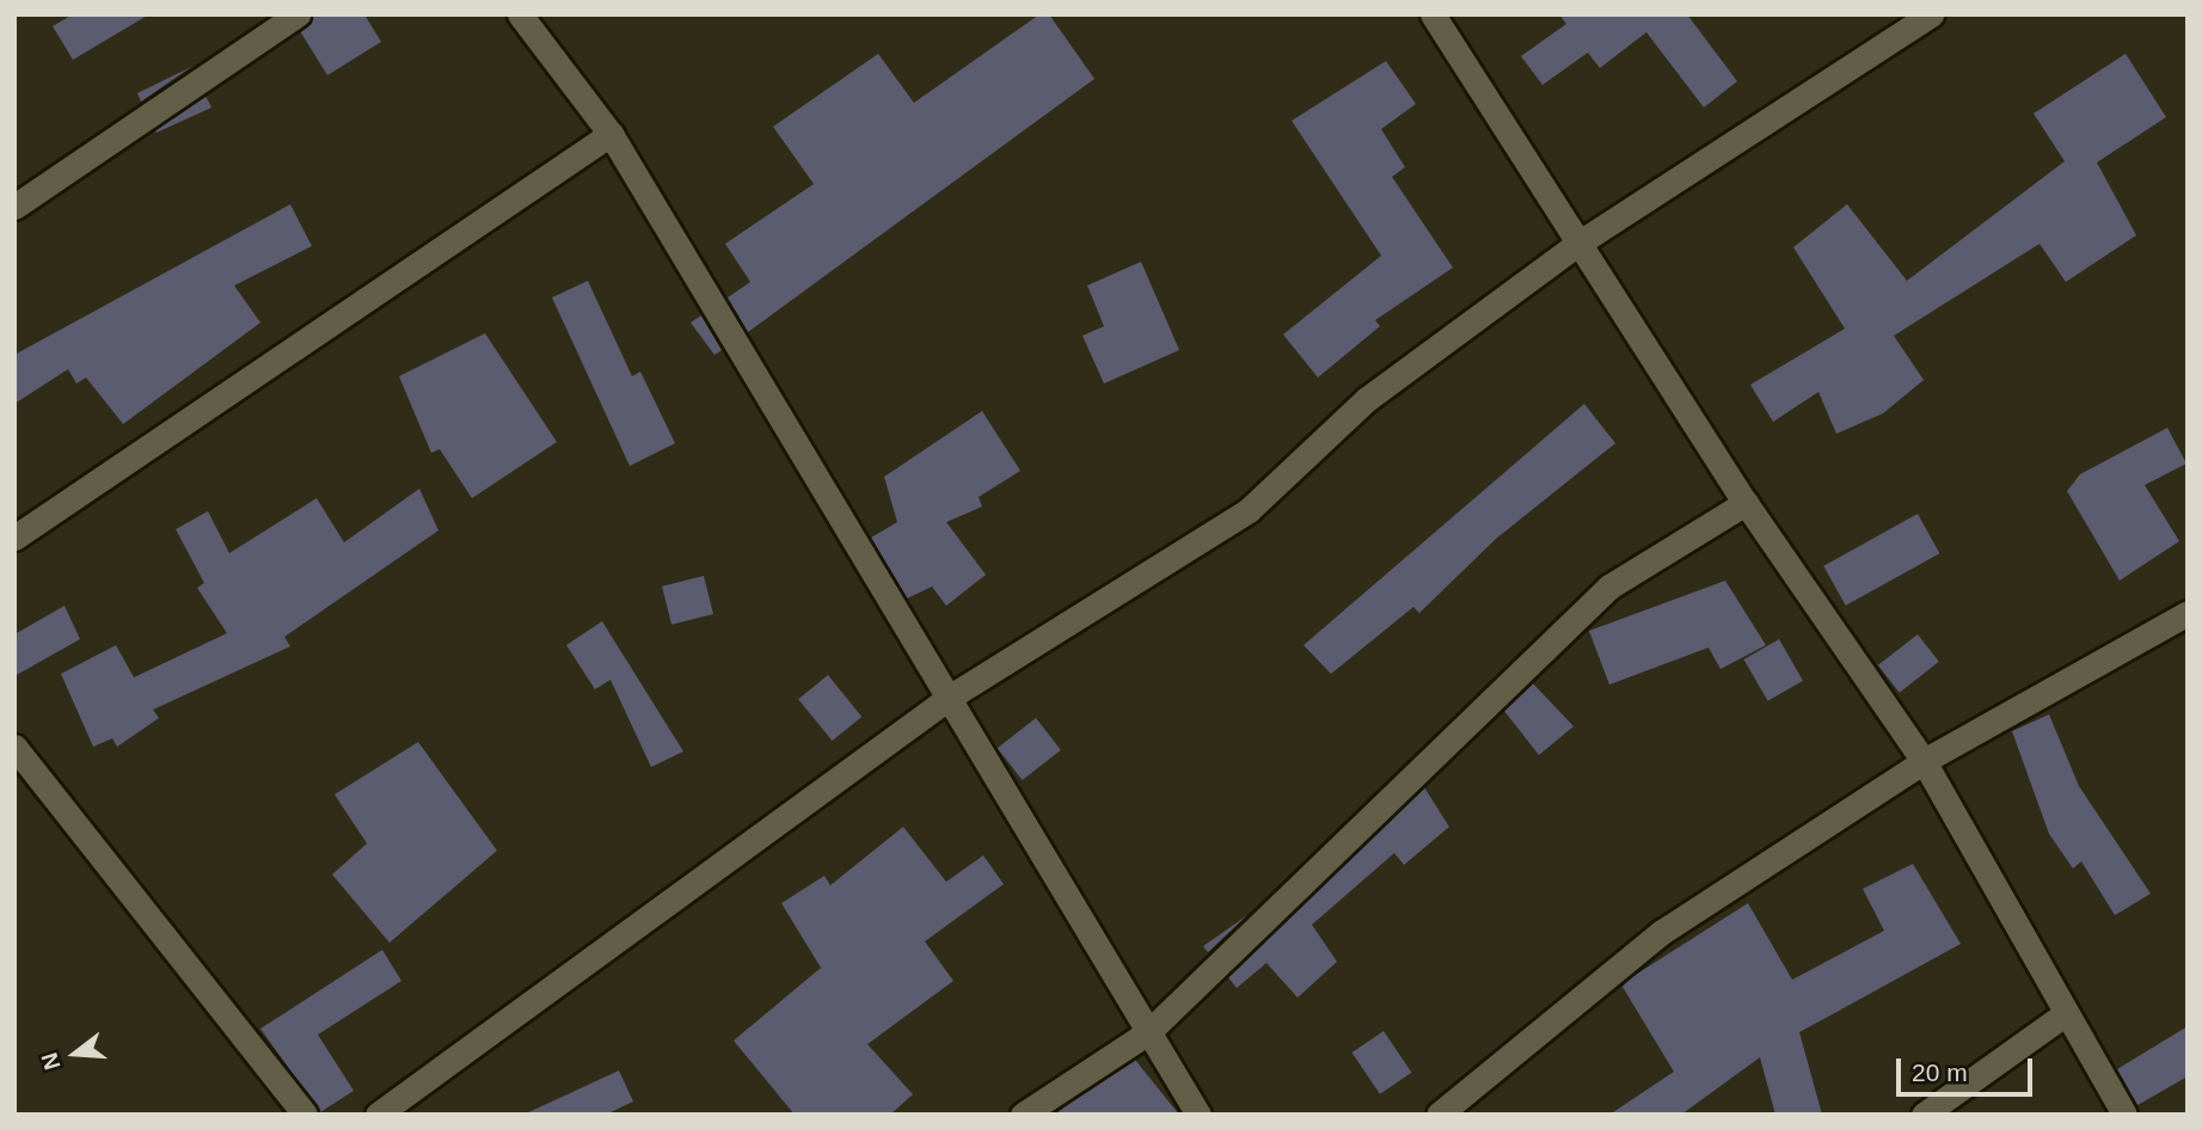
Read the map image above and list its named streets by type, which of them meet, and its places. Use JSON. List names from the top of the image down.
{
  "scale_bar": "20 m",
  "north": "left"
}
